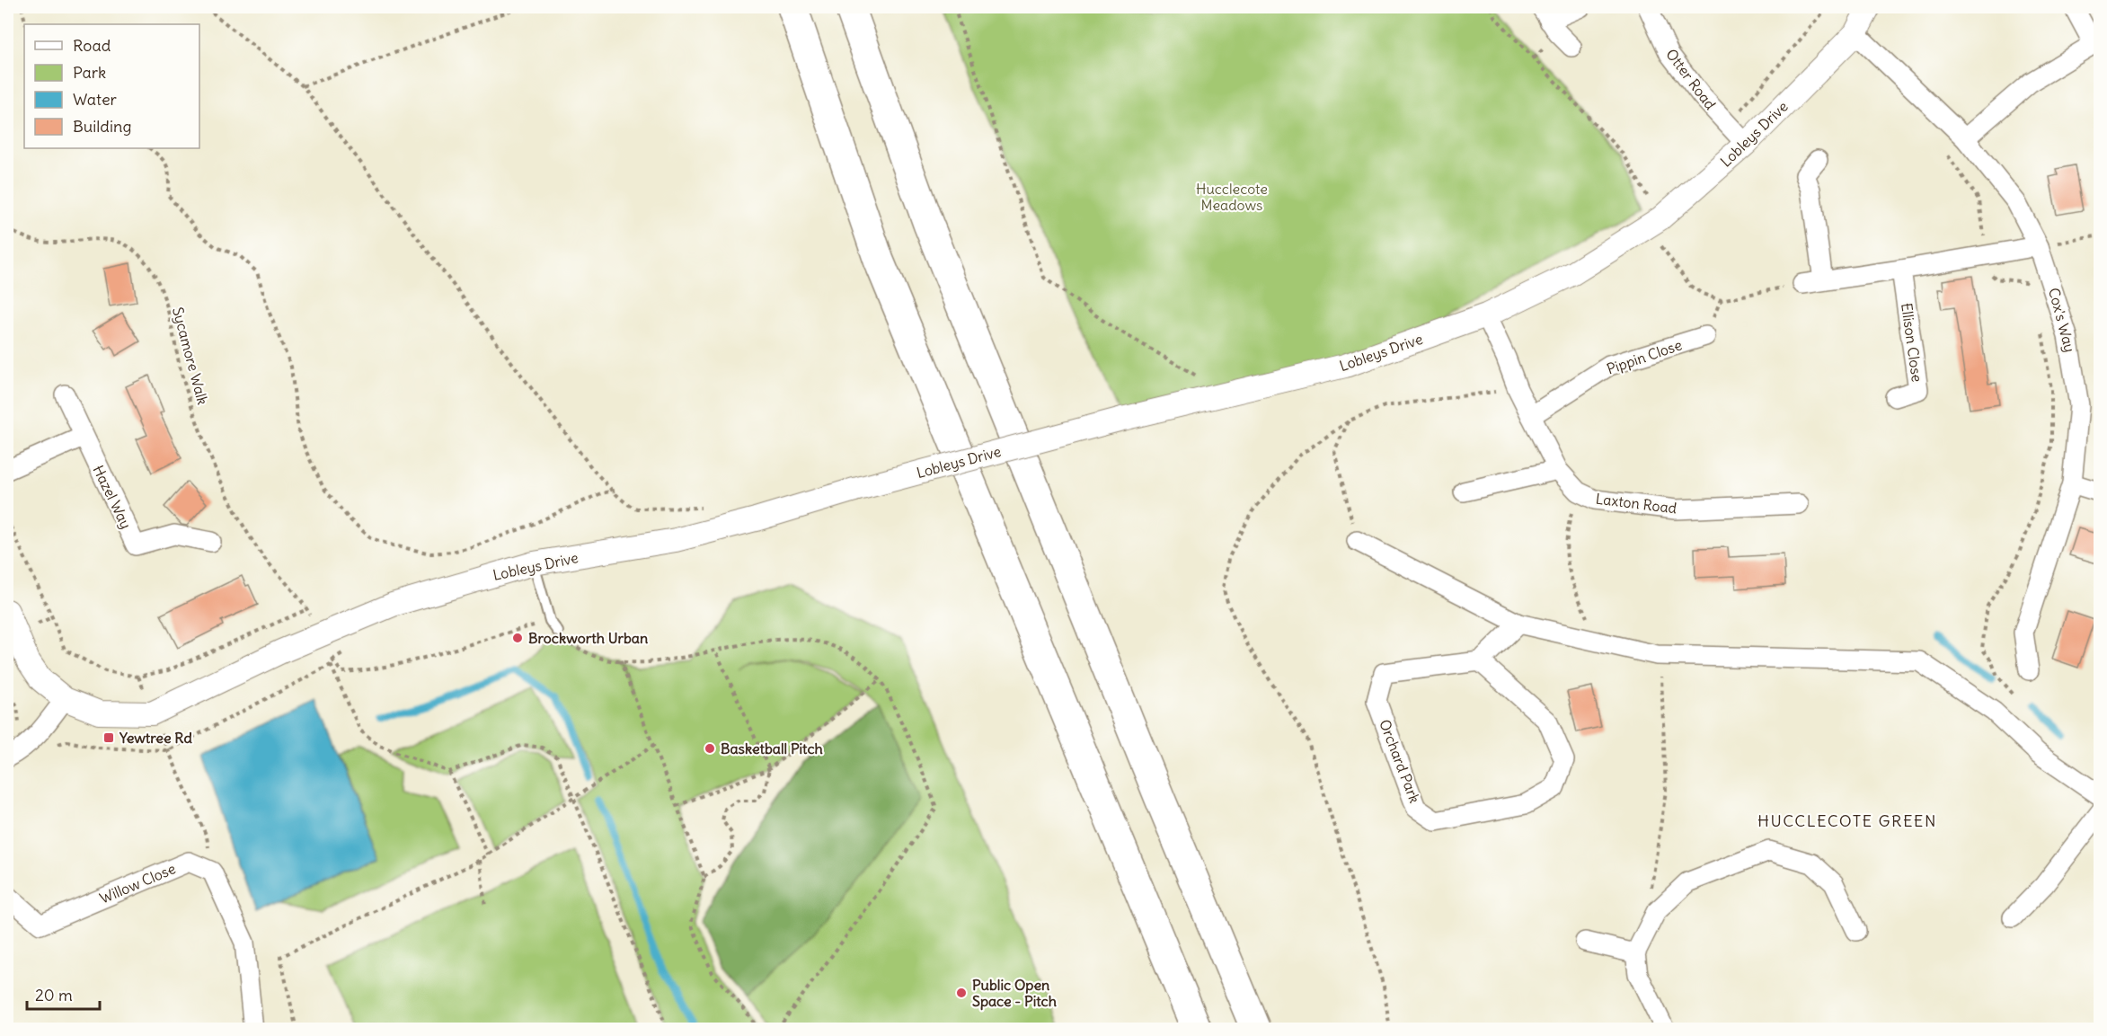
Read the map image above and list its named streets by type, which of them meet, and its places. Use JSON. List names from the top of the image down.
{
  "streets": {
    "street": [
      "Otter Road",
      "Lobleys Drive",
      "Cox's Way",
      "Ellison Close",
      "Pippin Close",
      "Hazel Way",
      "Laxton Road",
      "Orchard Park",
      "Willow Close"
    ],
    "path": ["Sycamore Walk"]
  },
  "crossings": [
    ["Otter Road", "Lobleys Drive"],
    ["Lobleys Drive", "Cox's Way"],
    ["Lobleys Drive", "Laxton Road"],
    ["Pippin Close", "Laxton Road"]
  ],
  "districts": ["HUCCLECOTE GREEN"],
  "parks": ["Hucclecote Meadows"],
  "places": {
    "other": ["Brockworth Urban", "Basketball Pitch", "Public Open Space - Pitch"],
    "transit": ["Yewtree Rd"]
  },
  "legend": [
    "Road",
    "Park",
    "Water",
    "Building"
  ],
  "scale_bar": "20 m"
}
